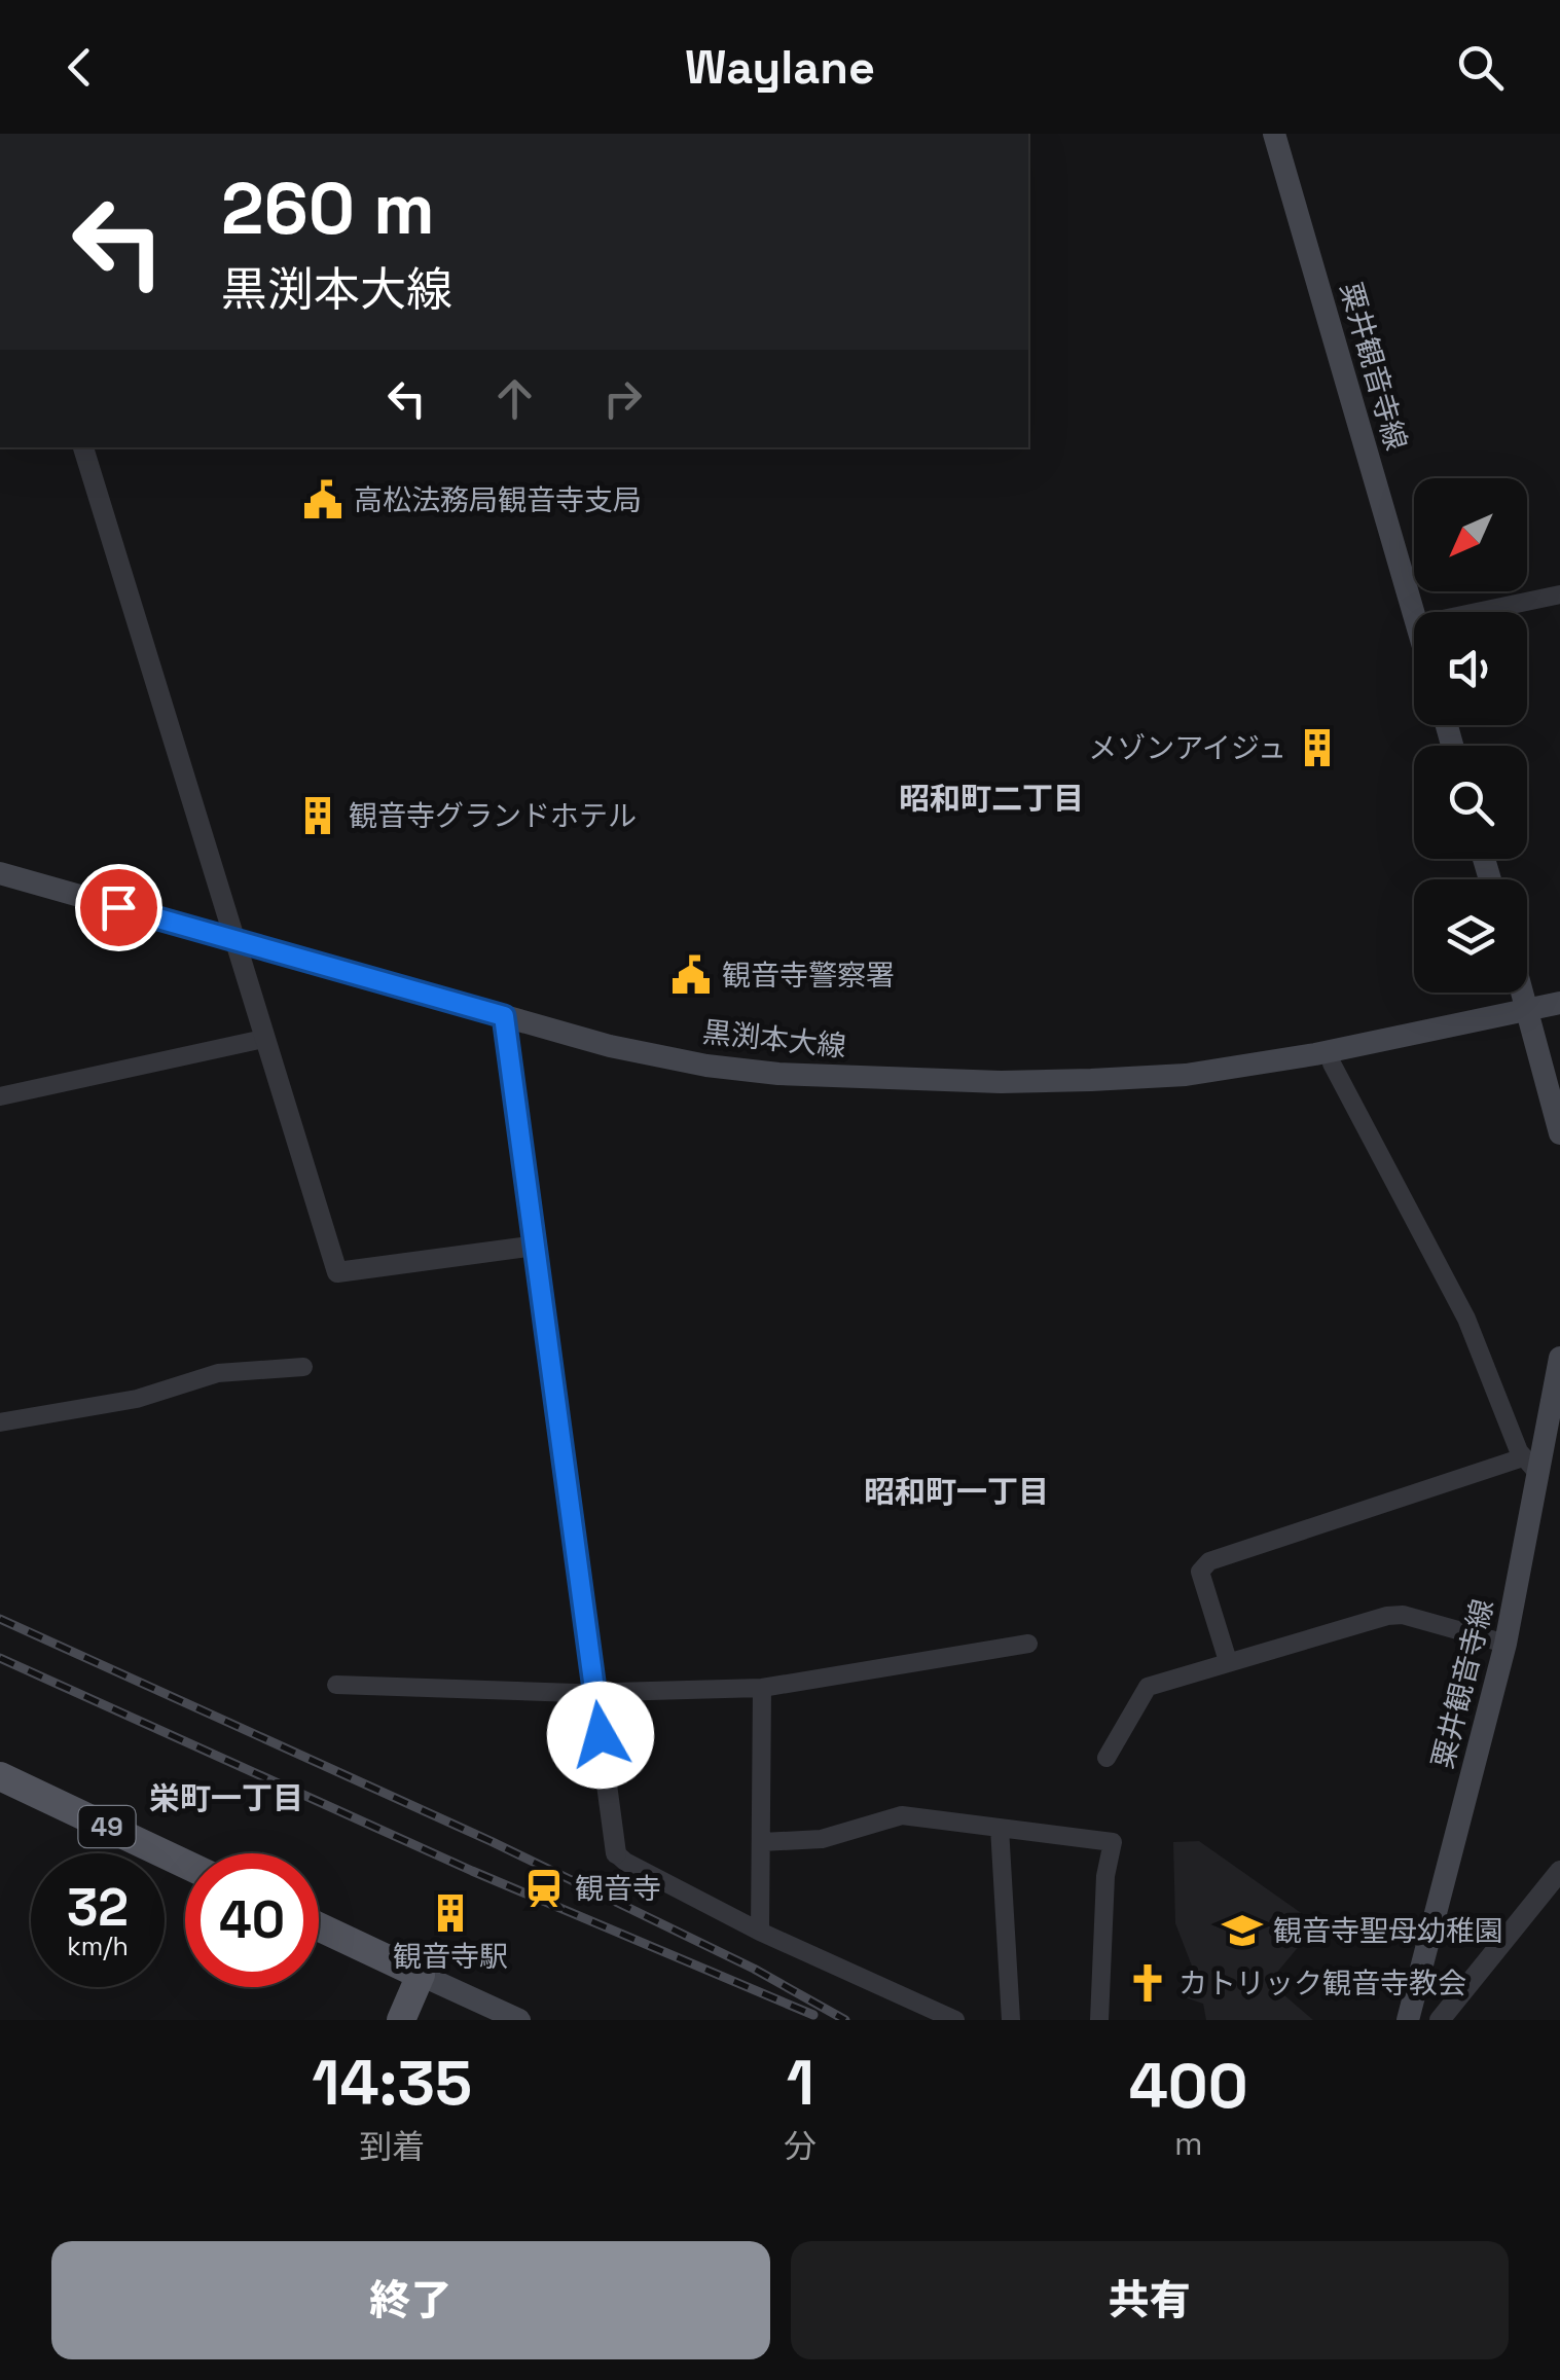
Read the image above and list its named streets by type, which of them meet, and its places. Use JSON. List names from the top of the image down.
{
  "streets": {
    "main road": ["粟井観音寺線", "黒渕本大線", "49"]
  },
  "districts": ["昭和町二丁目", "昭和町一丁目", "栄町一丁目"],
  "places": {
    "public building": ["高松法務局観音寺支局", "観音寺警察署"],
    "building": ["メゾンアイジュ", "観音寺グランドホテル", "観音寺駅"],
    "station": ["観音寺"],
    "school or university": ["観音寺聖母幼稚園"],
    "church": ["カトリック観音寺教会"]
  },
  "north": "bottom left",
  "page": {
    "header": "Waylane",
    "turn": ["260 m", "黒渕本大線"],
    "speed": "32 km/h",
    "limit": "40",
    "eta": [
      "14:35",
      "到着",
      "1",
      "分",
      "400",
      "m"
    ],
    "buttons": ["終了", "共有"]
  }
}
